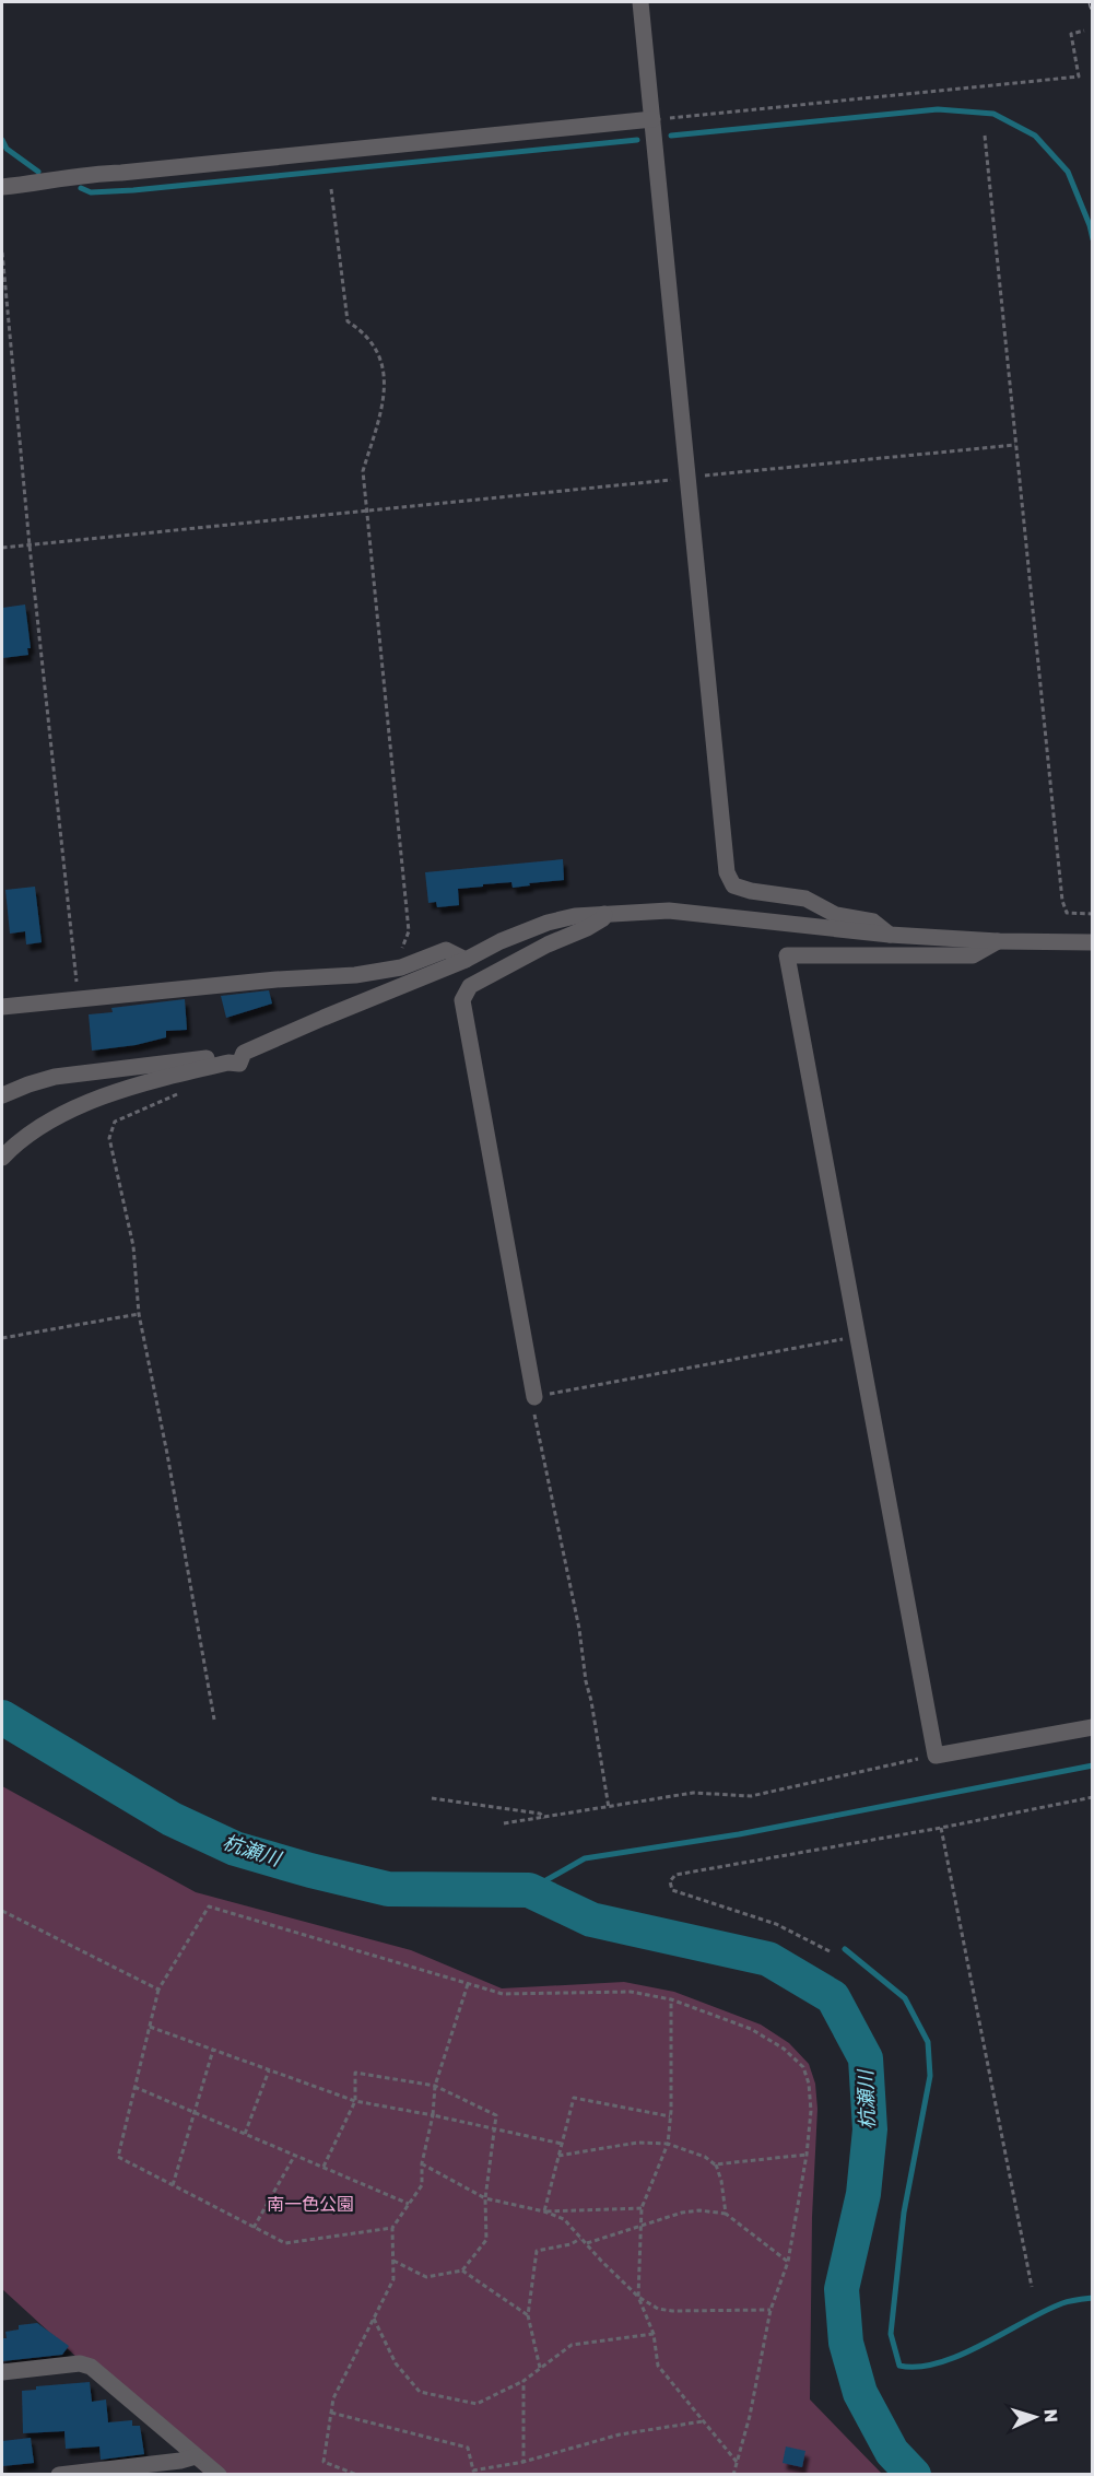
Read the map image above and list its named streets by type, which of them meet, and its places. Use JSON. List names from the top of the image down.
{
  "water": ["杭瀬川"],
  "parks": ["南一色公園"],
  "north": "right"
}
